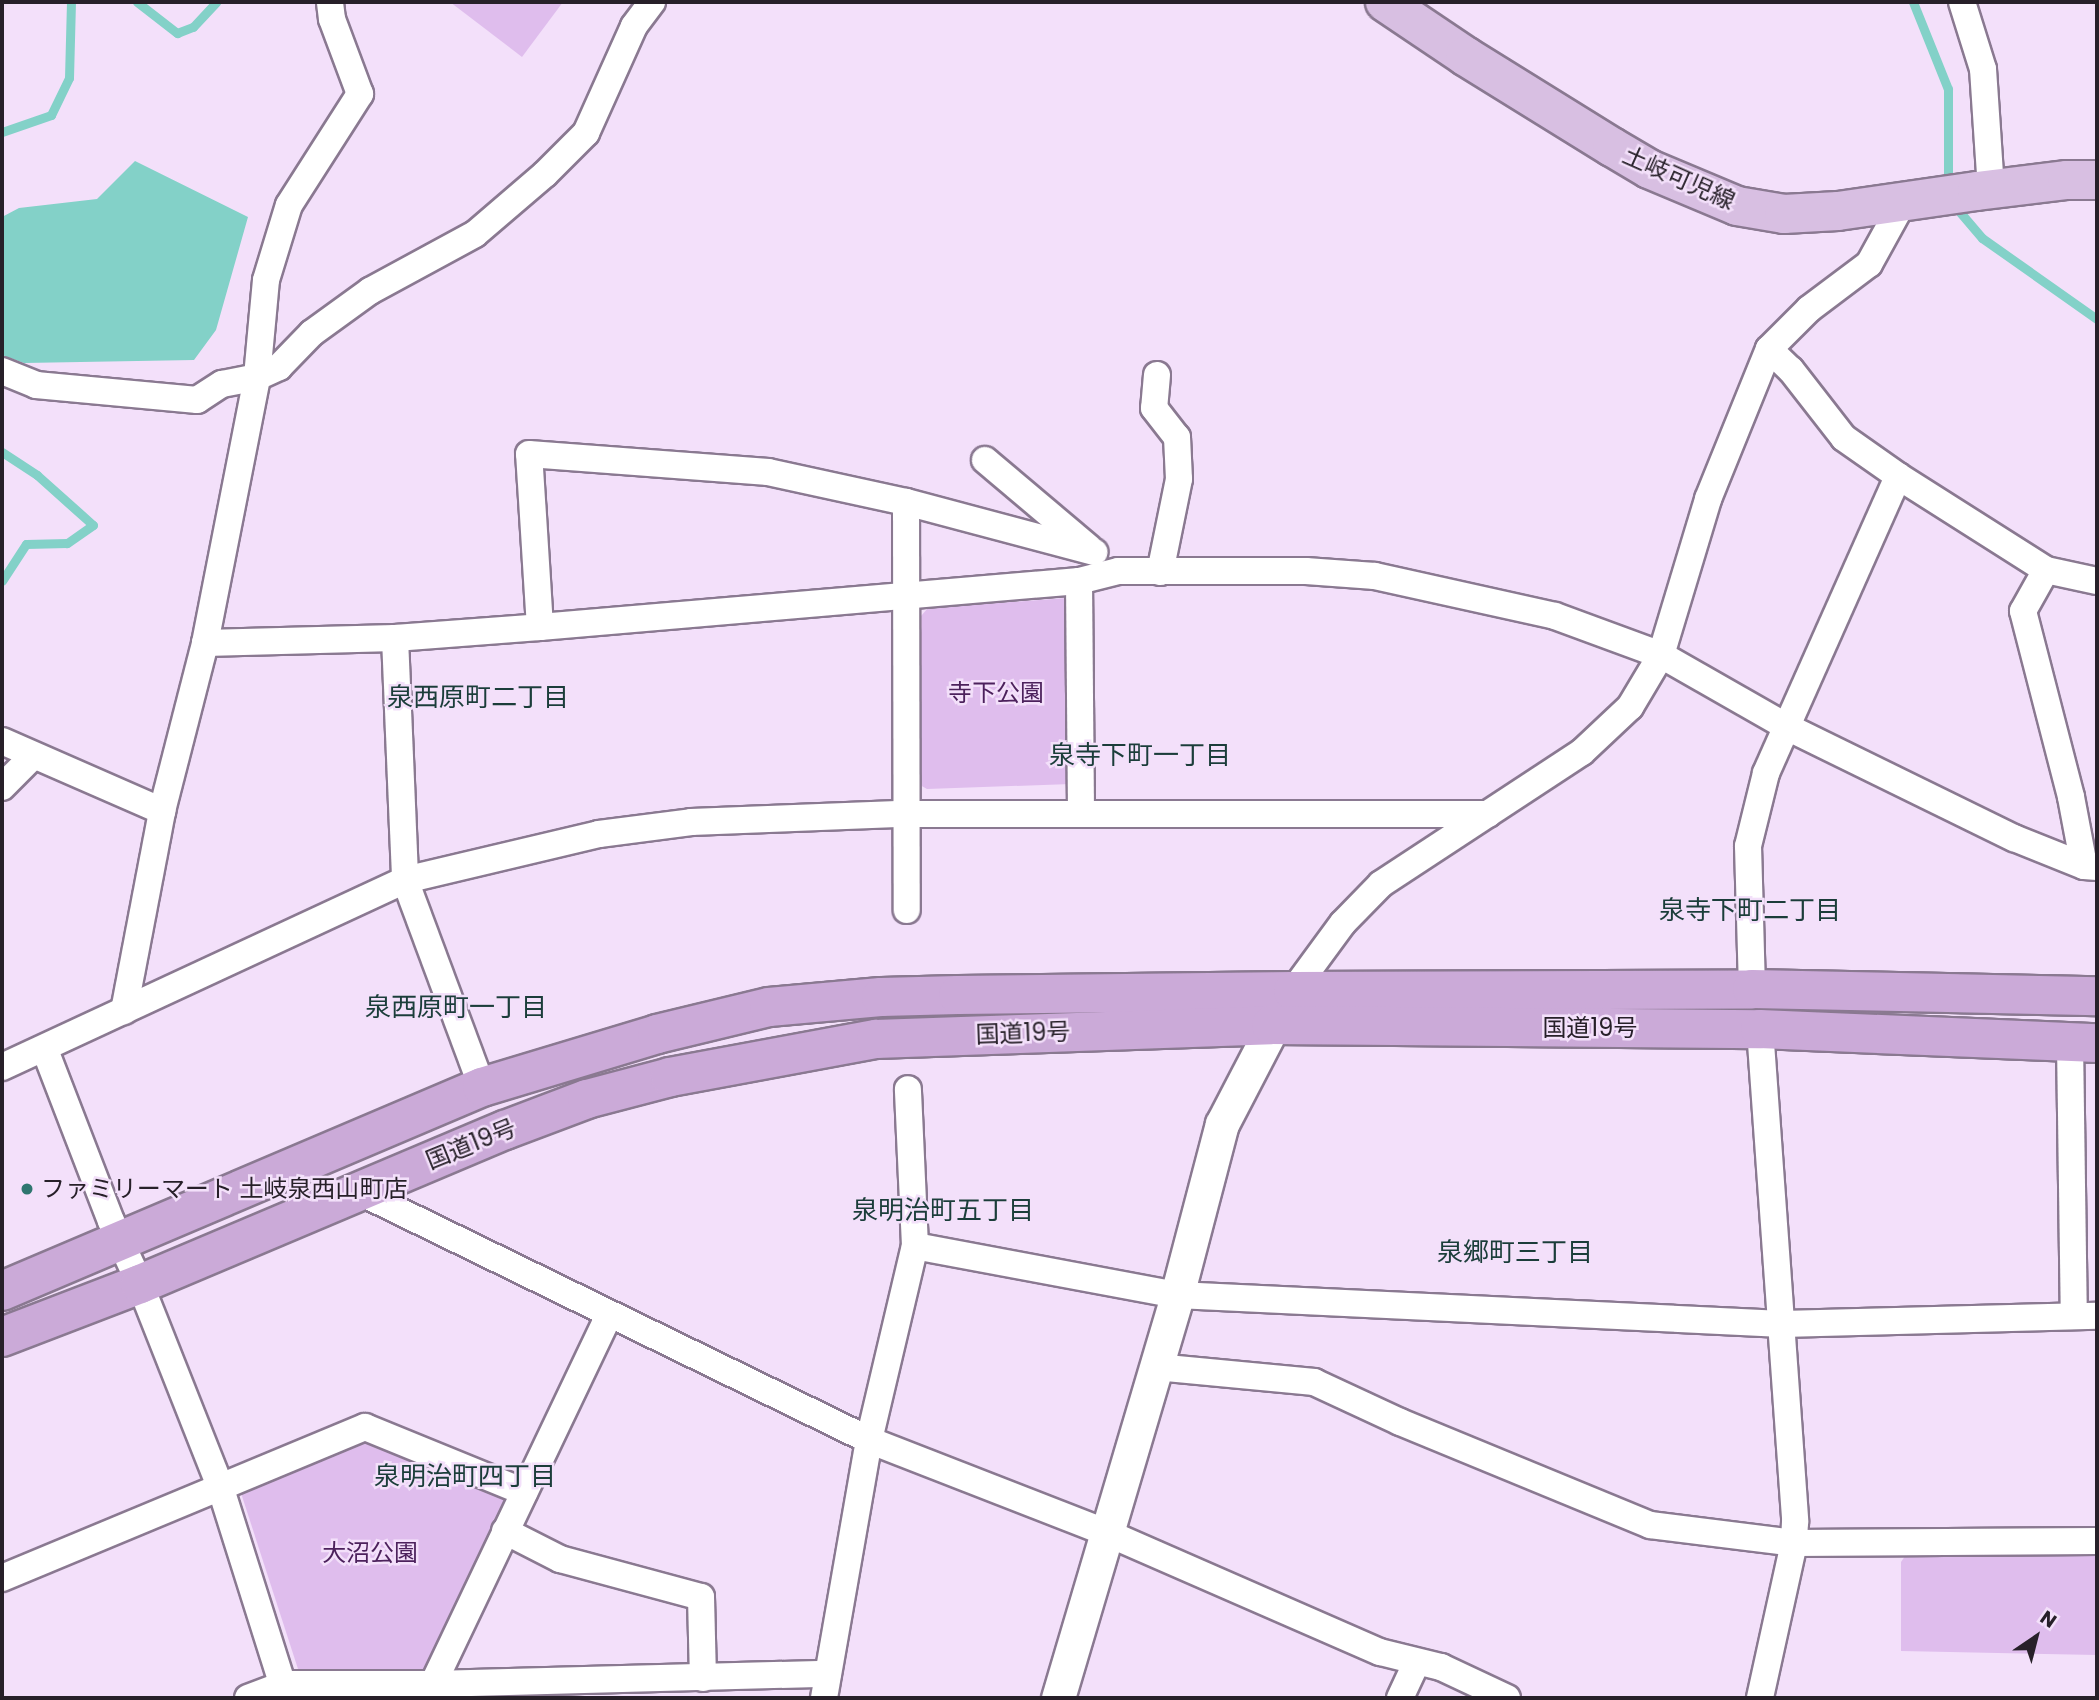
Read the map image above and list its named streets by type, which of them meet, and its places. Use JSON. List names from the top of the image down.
{
  "streets": {
    "highway": ["国道19号"],
    "main road": ["土岐可児線"]
  },
  "districts": [
    "泉西原町二丁目",
    "泉寺下町一丁目",
    "泉寺下町二丁目",
    "泉西原町一丁目",
    "泉明治町五丁目",
    "泉郷町三丁目",
    "泉明治町四丁目"
  ],
  "parks": ["寺下公園", "大沼公園"],
  "places": ["ファミリーマート 土岐泉西山町店"],
  "north": "top right"
}
